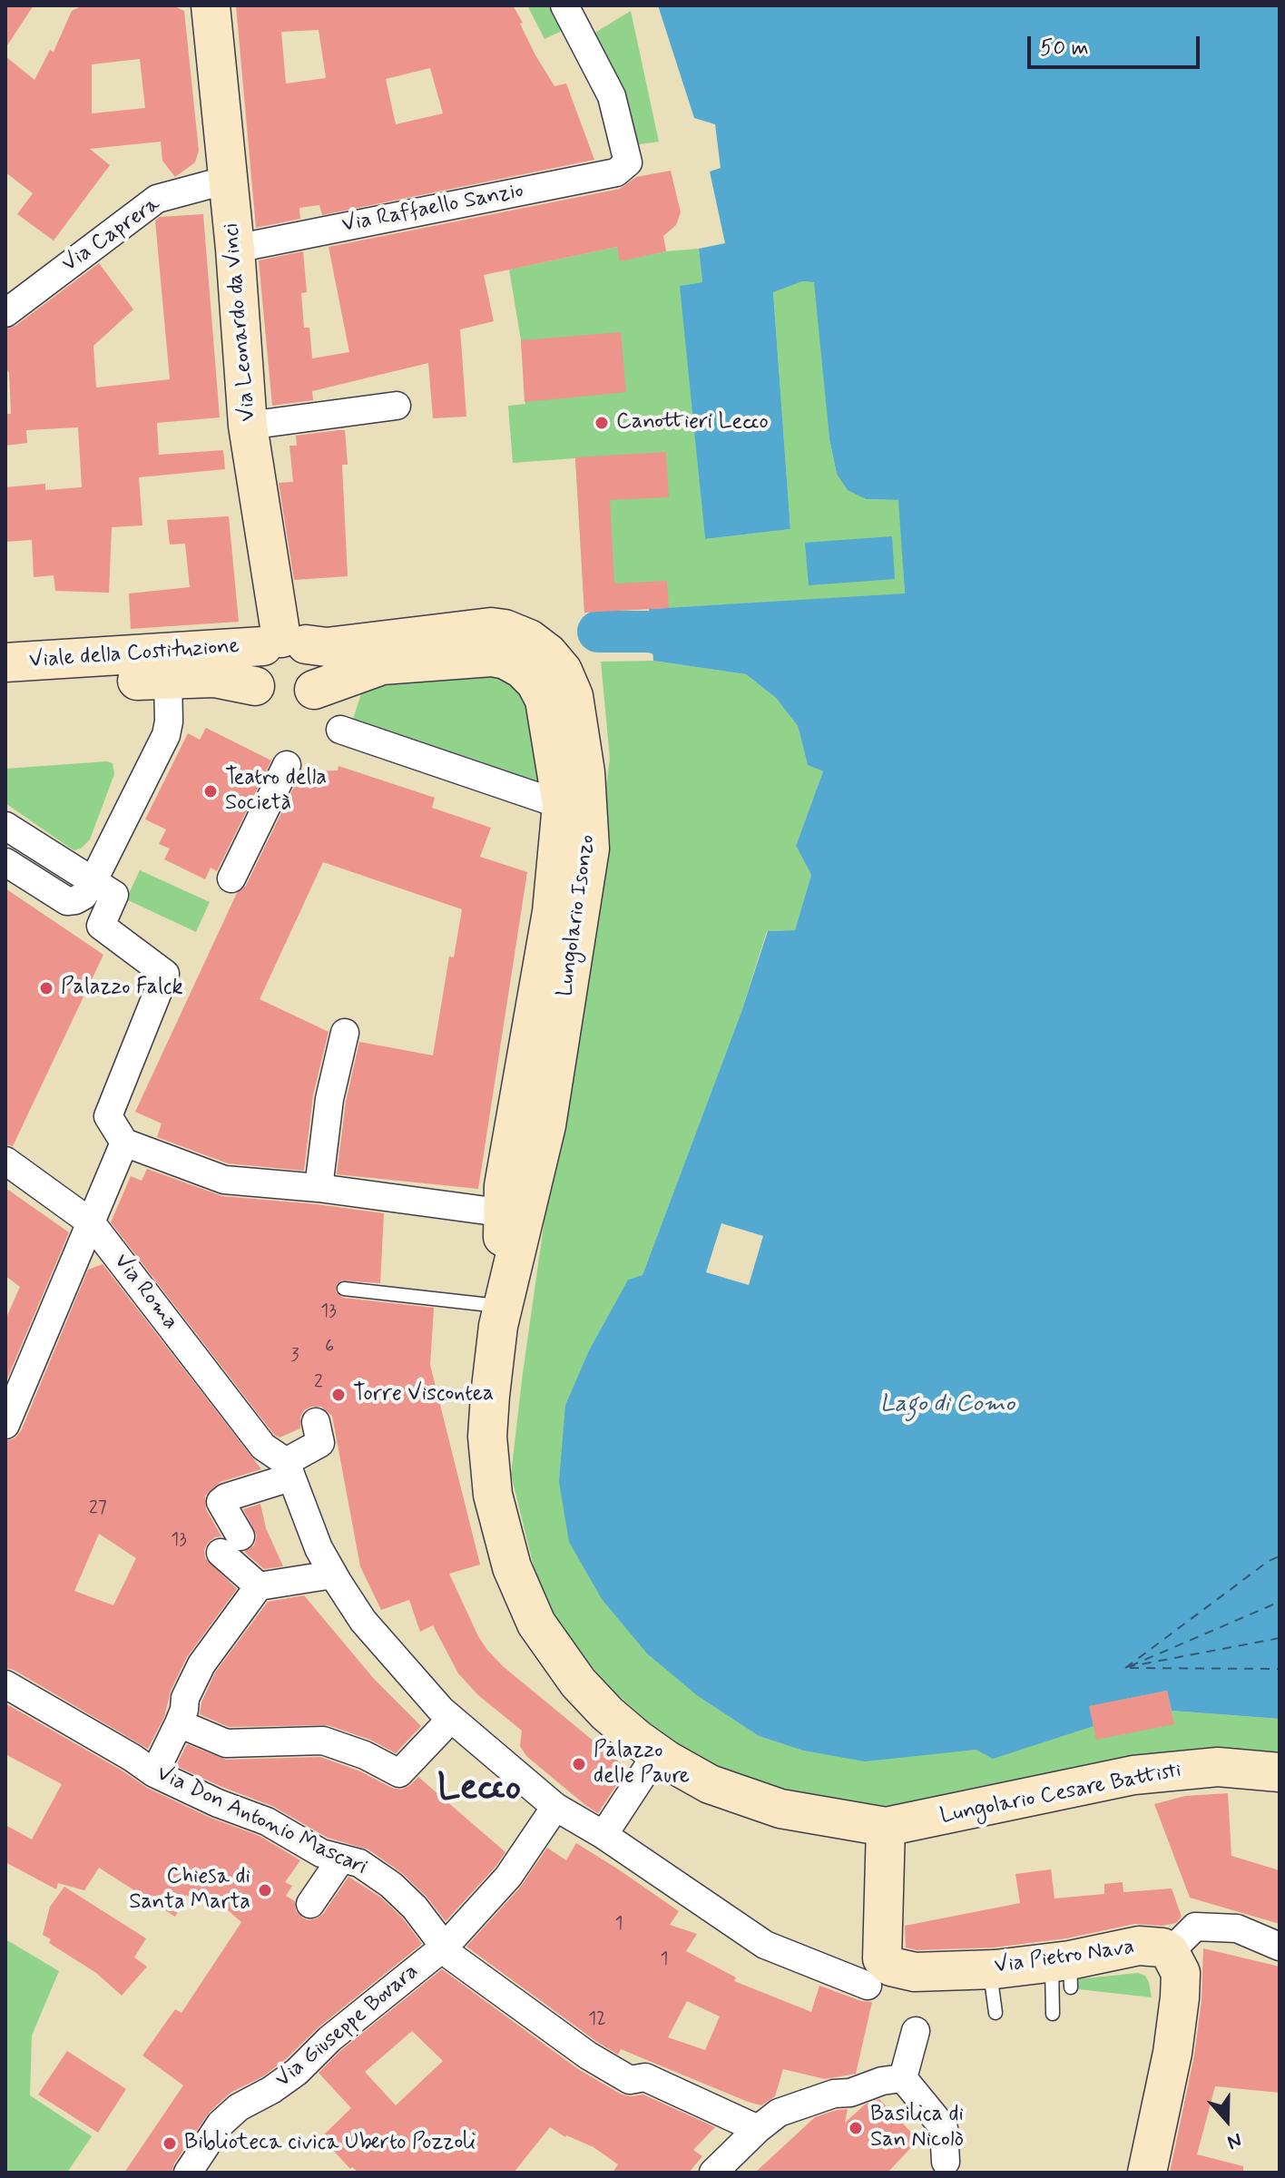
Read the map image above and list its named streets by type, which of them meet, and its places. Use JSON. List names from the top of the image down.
{
  "streets": {
    "main road": [
      "Via Leonardo da Vinci",
      "Viale della Costituzione",
      "Lungolario Isonzo",
      "Lungolario Cesare Battisti",
      "Via Pietro Nava"
    ],
    "street": [
      "Via Raffaello Sanzio",
      "Via Caprera",
      "Via Roma",
      "Via Don Antonio Mascari",
      "Via Giuseppe Bovara"
    ]
  },
  "crossings": [
    ["Via Raffaello Sanzio", "Via Leonardo da Vinci"],
    ["Via Caprera", "Via Leonardo da Vinci"],
    ["Via Leonardo da Vinci", "Viale della Costituzione"],
    ["Via Leonardo da Vinci", "Lungolario Isonzo"],
    ["Viale della Costituzione", "Lungolario Isonzo"],
    ["Lungolario Isonzo", "Lungolario Cesare Battisti"],
    ["Via Don Antonio Mascari", "Via Giuseppe Bovara"]
  ],
  "districts": ["Lecco"],
  "water": ["Lago di Como"],
  "places": [
    "Canottieri Lecco",
    "Teatro della Società",
    "Palazzo Falck",
    "Torre Viscontea",
    "Palazzo delle Paure",
    "Chiesa di Santa Marta",
    "Basilica di San Nicolò",
    "Biblioteca civica Uberto Pozzoli"
  ],
  "house_numbers": [
    "13",
    "6",
    "3",
    "2",
    "27",
    "13",
    "1",
    "1",
    "12"
  ],
  "scale_bar": "50 m",
  "north": "bottom"
}
